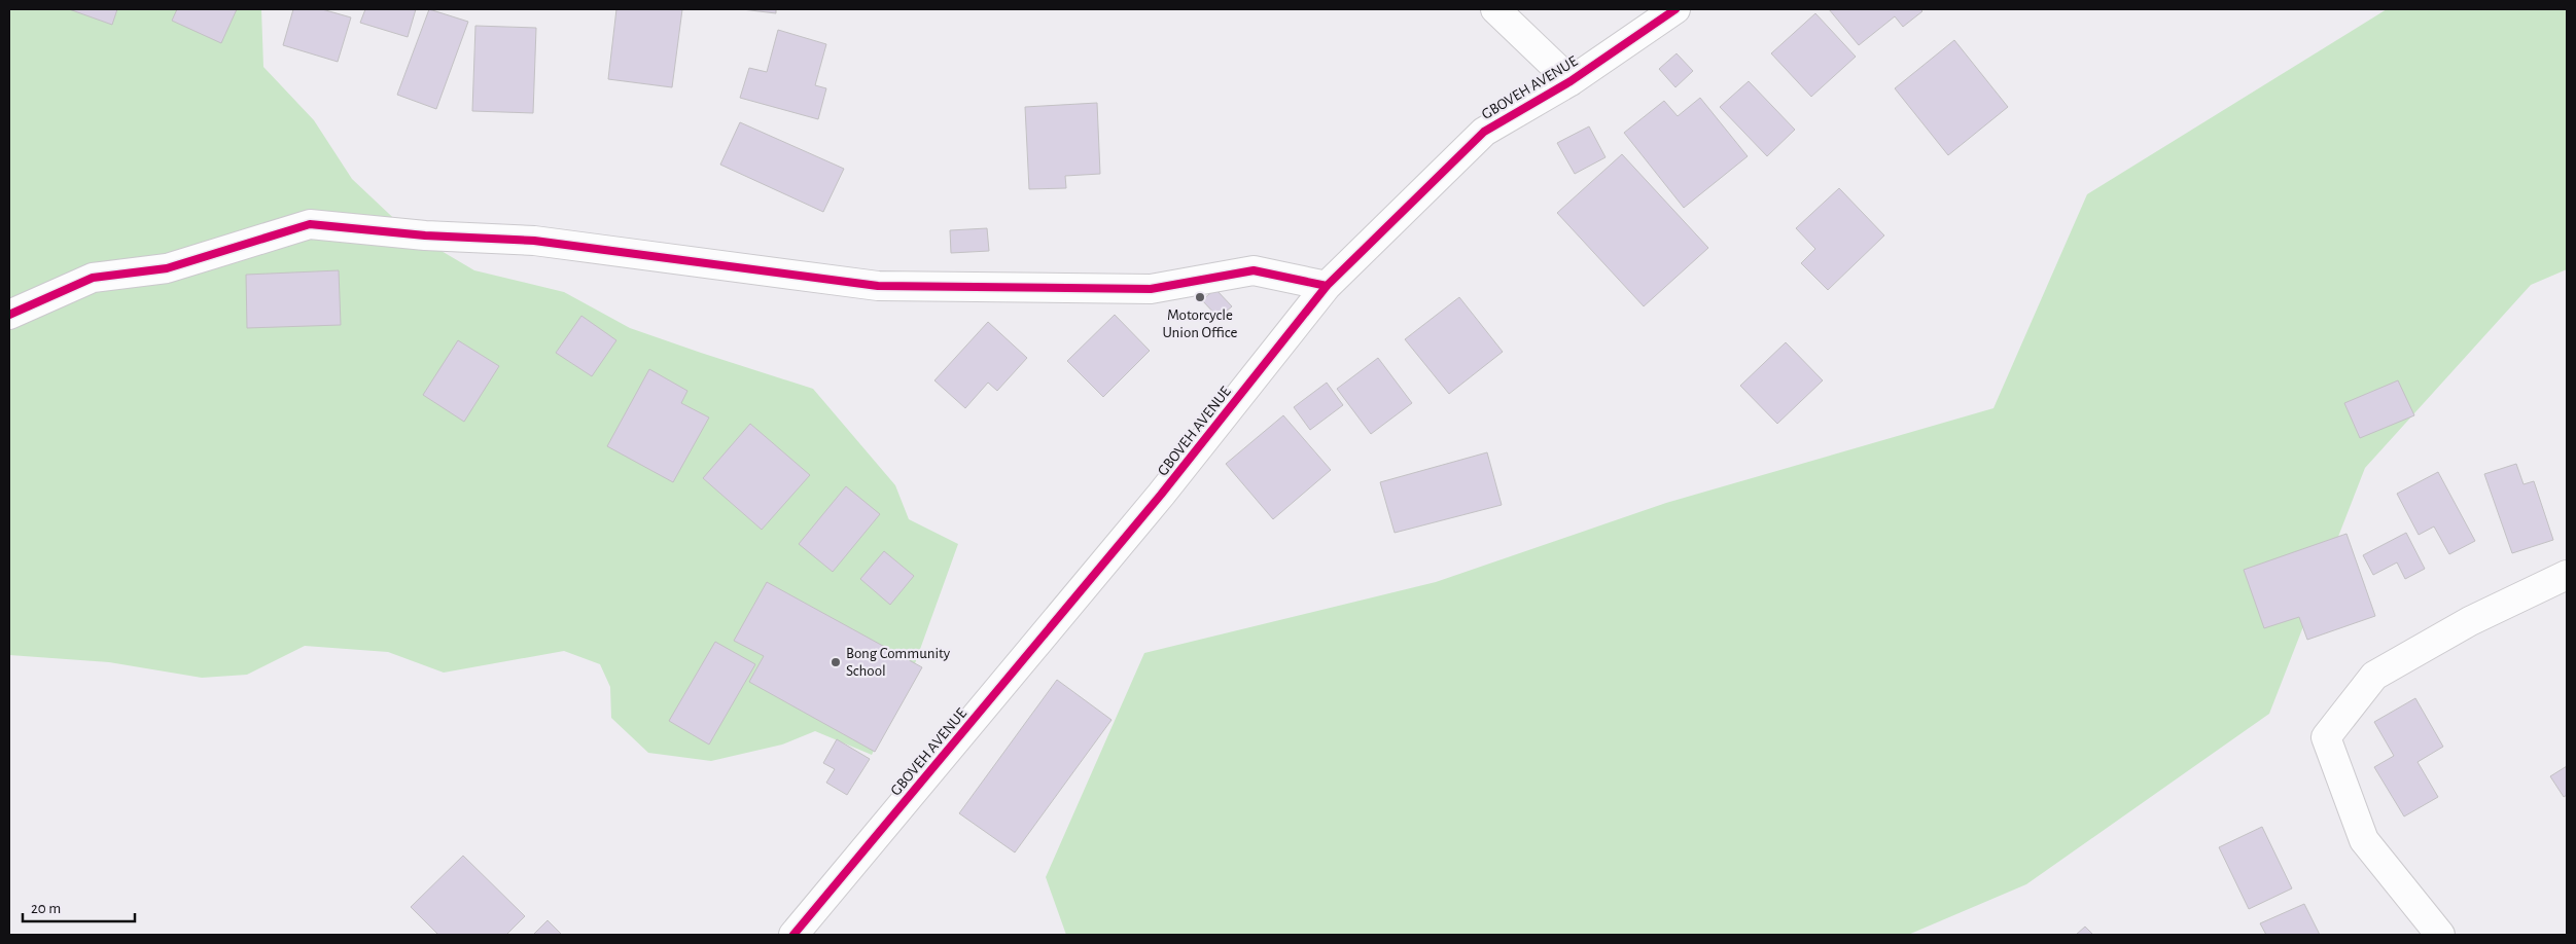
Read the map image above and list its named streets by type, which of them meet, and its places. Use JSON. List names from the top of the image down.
{
  "streets": {
    "street": ["GBOVEH AVENUE"]
  },
  "places": ["Motorcycle Union Office", "Bong Community School"],
  "scale_bar": "20 m"
}
